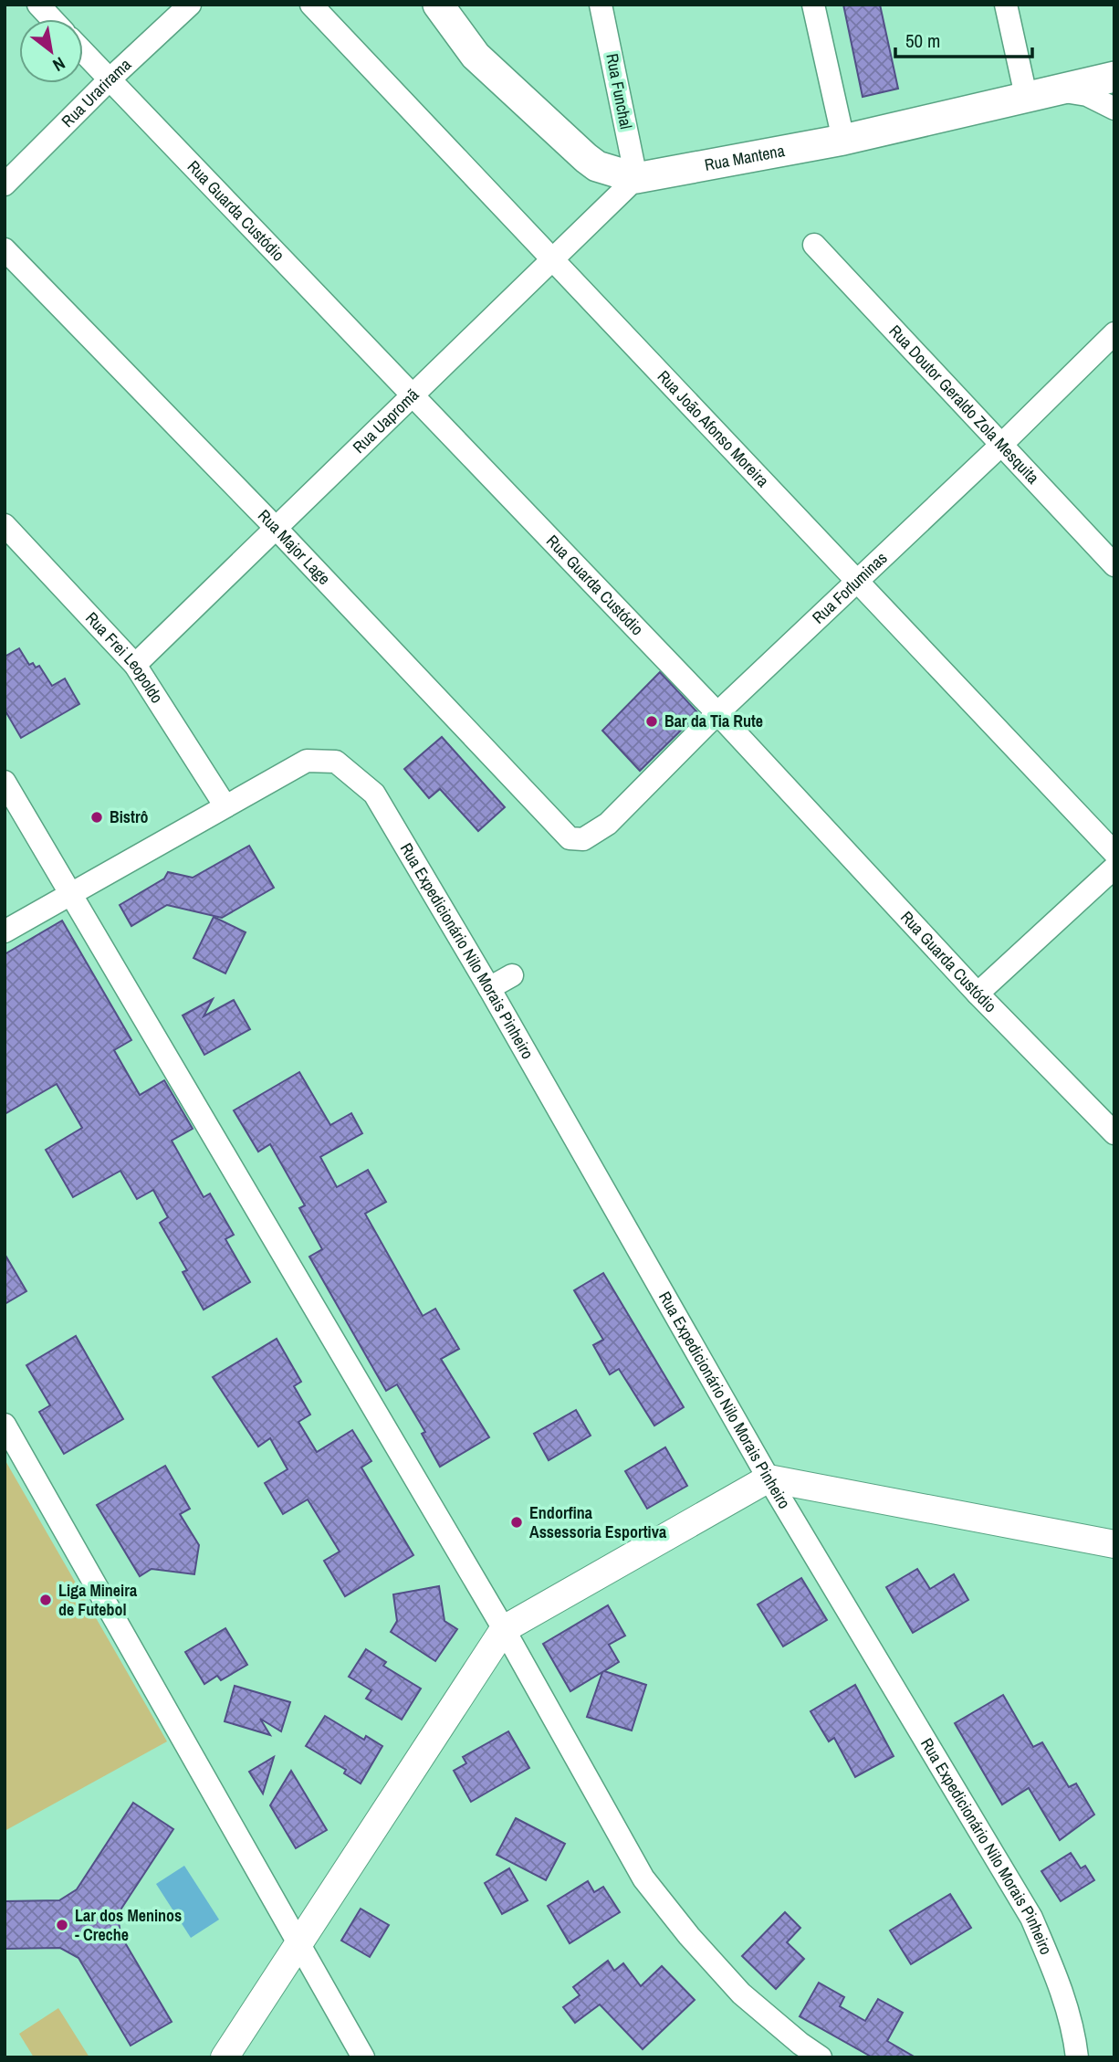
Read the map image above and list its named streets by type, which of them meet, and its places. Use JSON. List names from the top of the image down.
{
  "streets": {
    "main road": ["Rua Mantena"],
    "street": [
      "Rua Funchal",
      "Rua Urarirama",
      "Rua Guarda Custódio",
      "Rua Doutor Geraldo Zola Mesquita",
      "Rua Uapromã",
      "Rua João Afonso Moreira",
      "Rua Major Lage",
      "Rua Forluminas",
      "Rua Frei Leopoldo",
      "Rua Expedicionário Nilo Morais Pinheiro"
    ]
  },
  "crossings": [
    ["Rua Funchal", "Rua Mantena"],
    ["Rua Funchal", "Rua Uapromã"],
    ["Rua Urarirama", "Rua Guarda Custódio"],
    ["Rua Mantena", "Rua Uapromã"],
    ["Rua Guarda Custódio", "Rua Uapromã"],
    ["Rua Guarda Custódio", "Rua Forluminas"],
    ["Rua Doutor Geraldo Zola Mesquita", "Rua Forluminas"],
    ["Rua Uapromã", "Rua João Afonso Moreira"],
    ["Rua Uapromã", "Rua Major Lage"],
    ["Rua Uapromã", "Rua Frei Leopoldo"],
    ["Rua João Afonso Moreira", "Rua Forluminas"],
    ["Rua Major Lage", "Rua Forluminas"],
    ["Rua Frei Leopoldo", "Rua Expedicionário Nilo Morais Pinheiro"]
  ],
  "places": [
    "Bar da Tia Rute",
    "Bistrô",
    "Endorfina Assessoria Esportiva",
    "Liga Mineira de Futebol",
    "Lar dos Meninos - Creche"
  ],
  "scale_bar": "50 m",
  "north": "bottom right"
}
